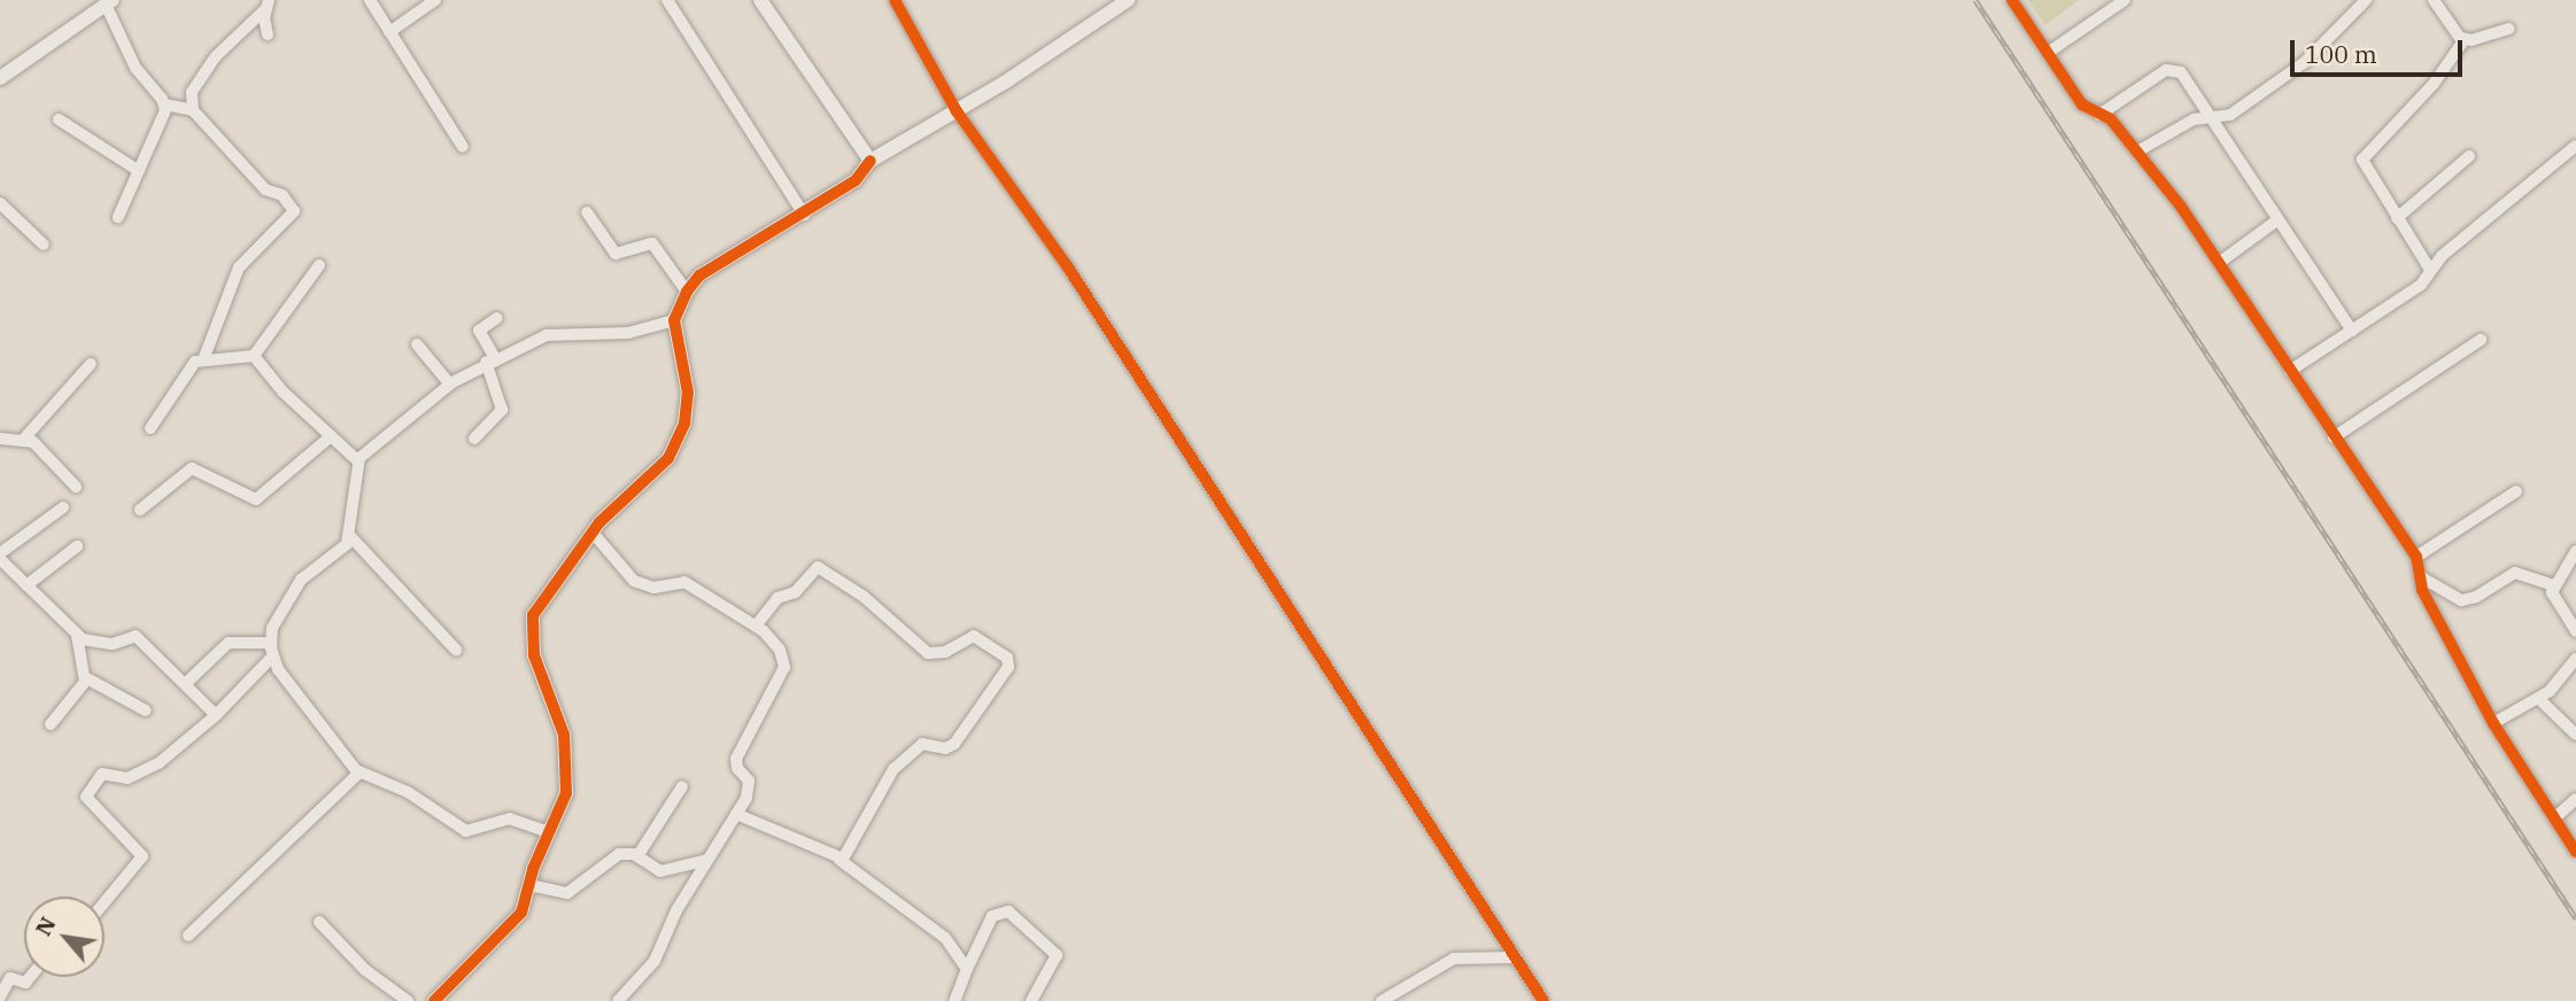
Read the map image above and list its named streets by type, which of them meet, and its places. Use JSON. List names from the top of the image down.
{
  "scale_bar": "100 m",
  "north": "top left"
}
